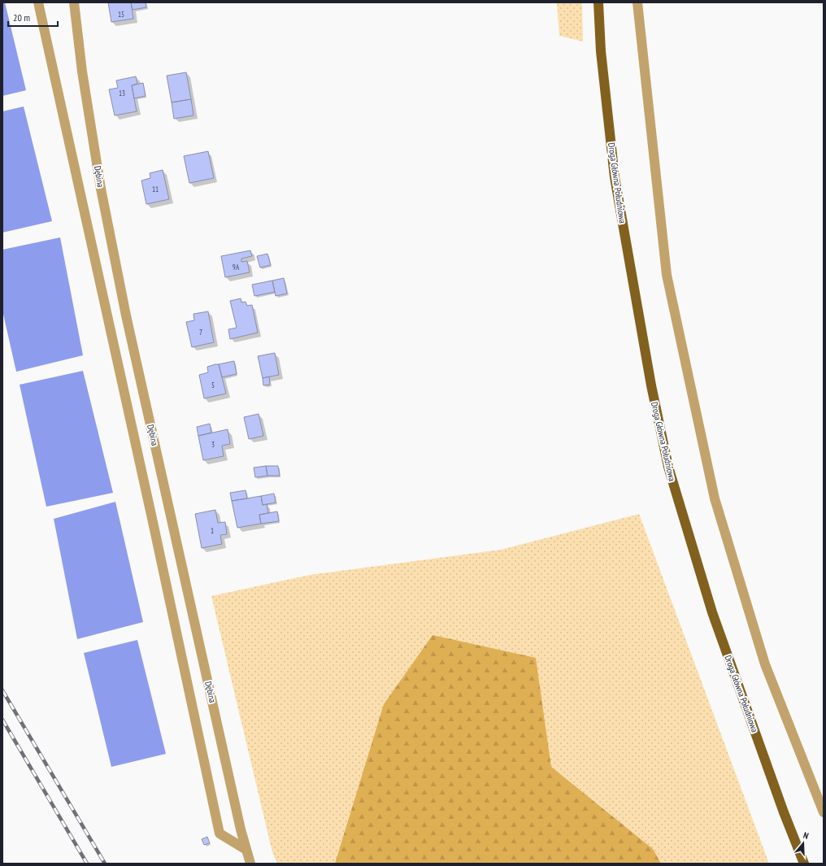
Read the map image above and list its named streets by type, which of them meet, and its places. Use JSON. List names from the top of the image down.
{
  "streets": {
    "main road": ["Droga Główna Południowa"],
    "street": ["Dębina"]
  },
  "house_numbers": [
    "15",
    "13",
    "11",
    "9A",
    "7",
    "5",
    "3",
    "1"
  ],
  "scale_bar": "20 m",
  "north": "top"
}
